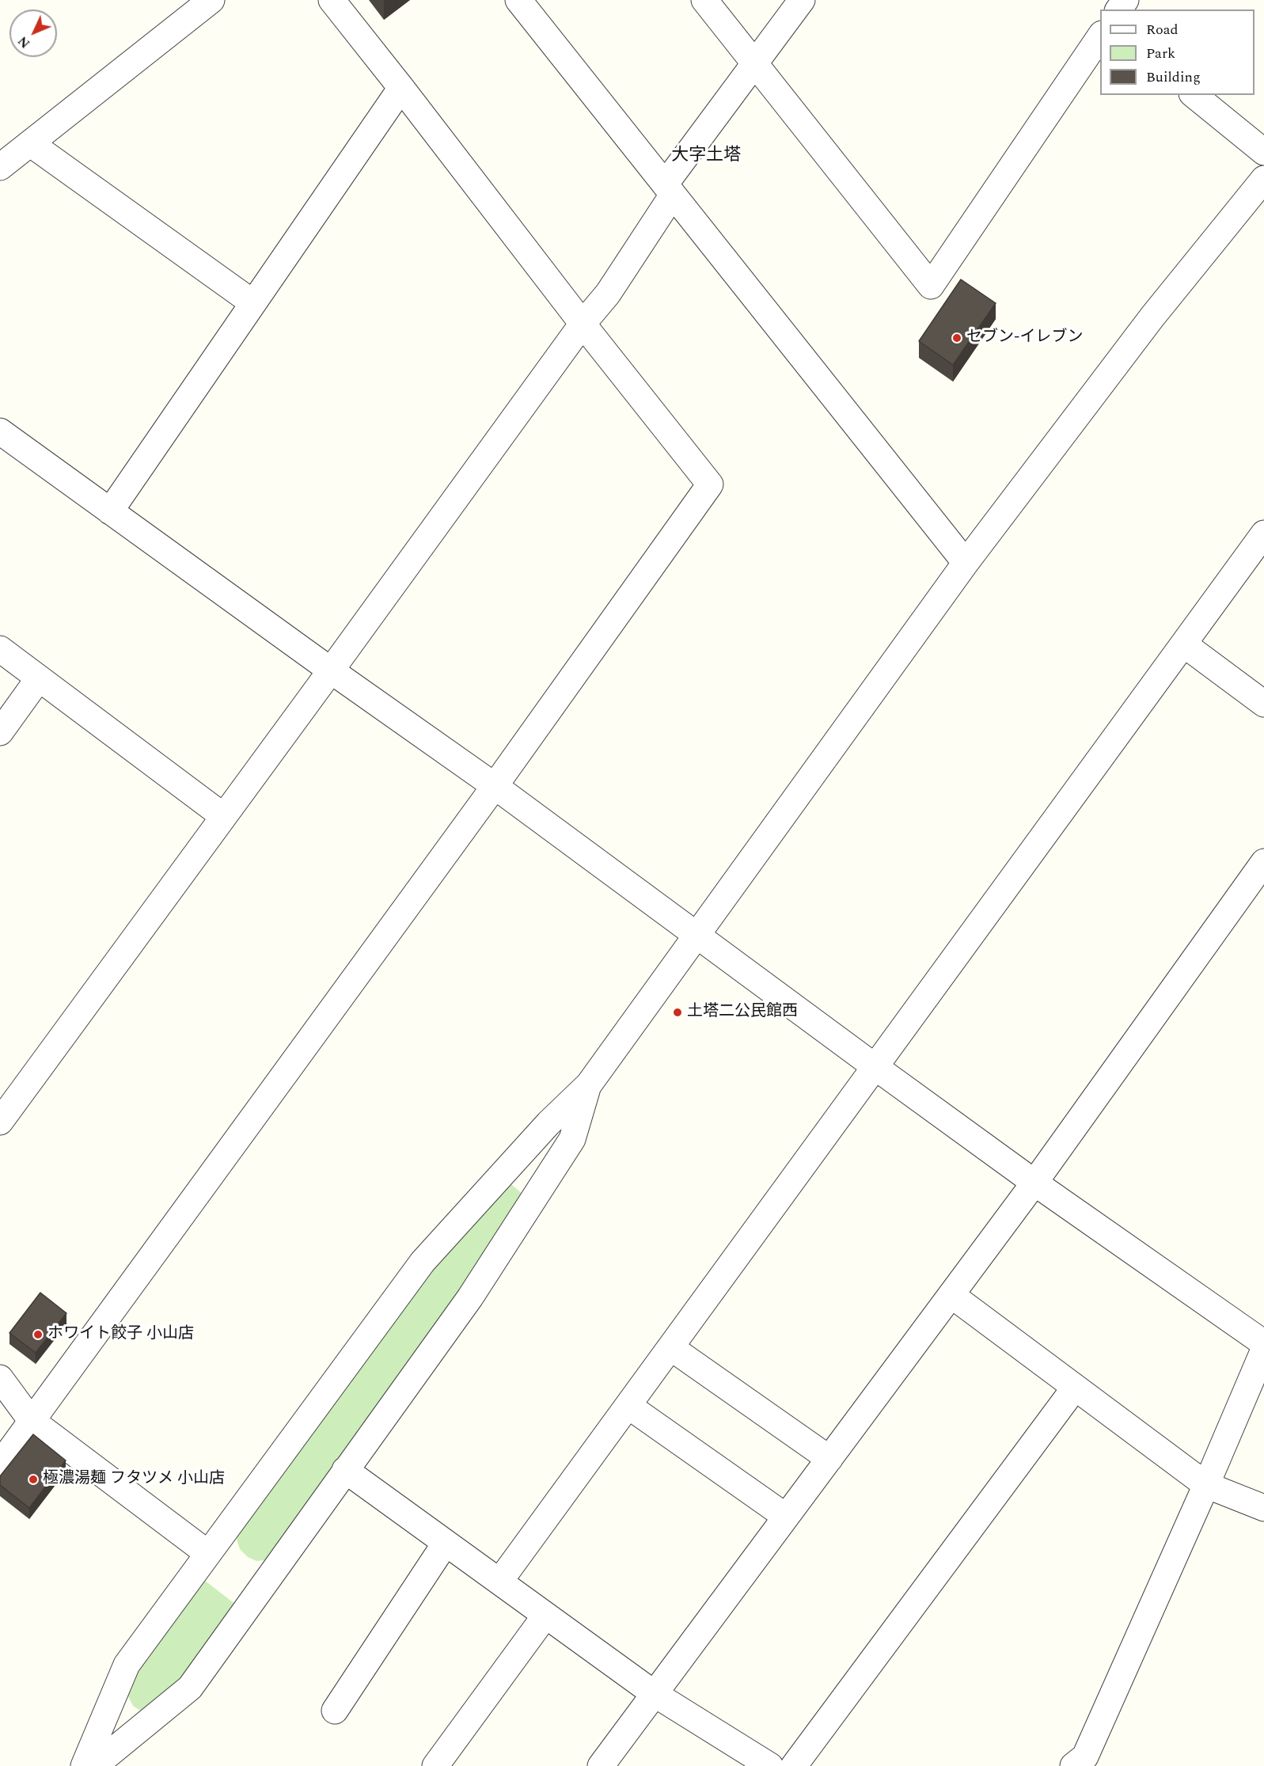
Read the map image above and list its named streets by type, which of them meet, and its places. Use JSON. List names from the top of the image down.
{
  "districts": ["大字土塔"],
  "places": [
    "セブン-イレブン",
    "土塔二公民館西",
    "ホワイト餃子 小山店",
    "極濃湯麺 フタツメ 小山店"
  ],
  "legend": ["Road", "Park", "Building"],
  "north": "bottom left"
}
